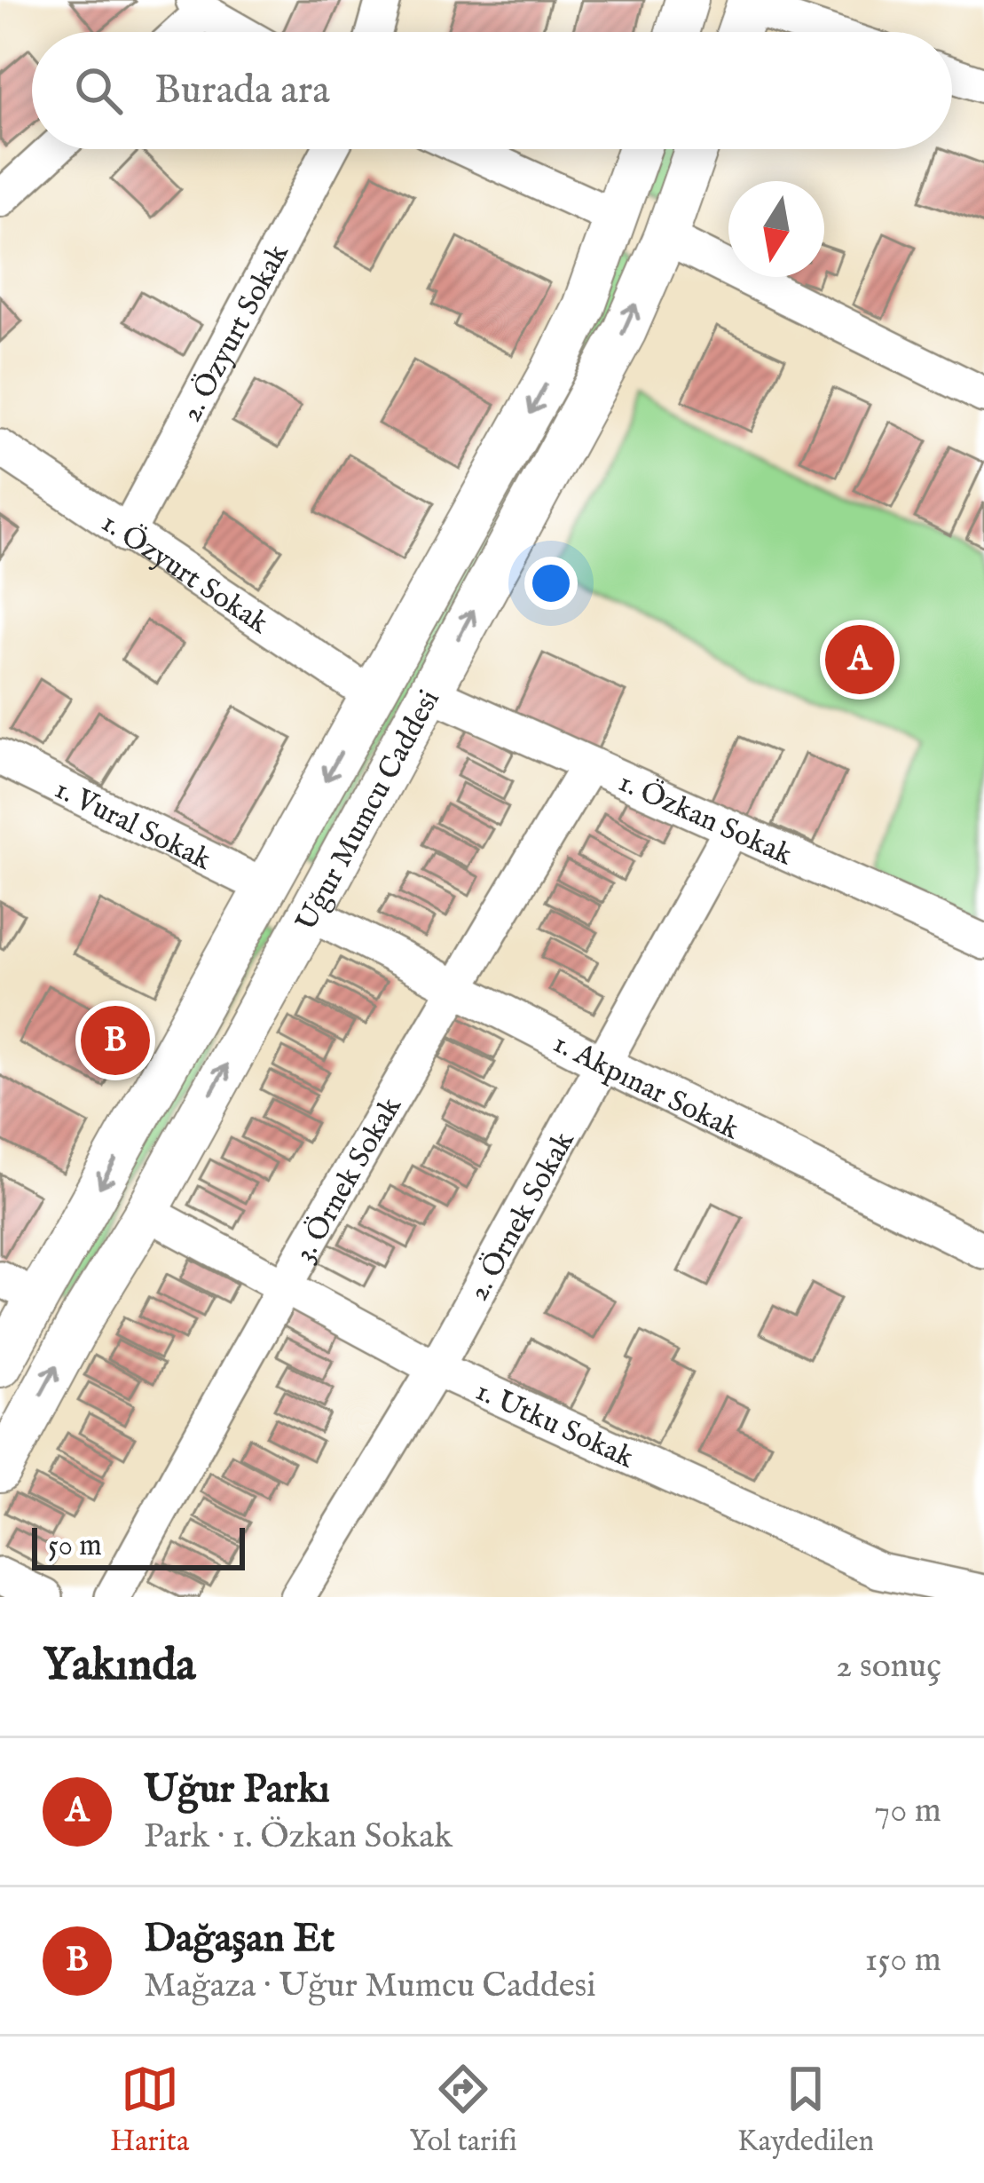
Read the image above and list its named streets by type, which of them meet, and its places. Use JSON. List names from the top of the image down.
{
  "streets": {
    "street": [
      "2. Özyurt Sokak",
      "1. Özyurt Sokak",
      "Uğur Mumcu Caddesi",
      "1. Özkan Sokak",
      "1. Vural Sokak",
      "1. Akpınar Sokak",
      "3. Örnek Sokak",
      "2. Örnek Sokak",
      "1. Utku Sokak"
    ]
  },
  "crossings": [
    ["2. Özyurt Sokak", "1. Özyurt Sokak"],
    ["1. Özyurt Sokak", "Uğur Mumcu Caddesi"],
    ["Uğur Mumcu Caddesi", "1. Özkan Sokak"],
    ["Uğur Mumcu Caddesi", "1. Vural Sokak"],
    ["Uğur Mumcu Caddesi", "1. Akpınar Sokak"],
    ["Uğur Mumcu Caddesi", "1. Utku Sokak"],
    ["1. Özkan Sokak", "3. Örnek Sokak"],
    ["1. Özkan Sokak", "2. Örnek Sokak"],
    ["1. Akpınar Sokak", "3. Örnek Sokak"],
    ["1. Akpınar Sokak", "2. Örnek Sokak"],
    ["3. Örnek Sokak", "1. Utku Sokak"],
    ["2. Örnek Sokak", "1. Utku Sokak"]
  ],
  "scale_bar": "50 m",
  "north": "bottom",
  "page": {
    "search": "Burada ara",
    "pins": ["A", "B"],
    "scale": "50 m",
    "heading": ["Yakında", "2 sonuç"],
    "list": [
      {
        "mark": "A",
        "name": "Uğur Parkı",
        "note": "Park · 1. Özkan Sokak",
        "value": "70 m"
      },
      {
        "mark": "B",
        "name": "Dağaşan Et",
        "note": "Mağaza · Uğur Mumcu Caddesi",
        "value": "150 m"
      }
    ],
    "nav": ["Harita", "Yol tarifi", "Kaydedilen"]
  }
}
